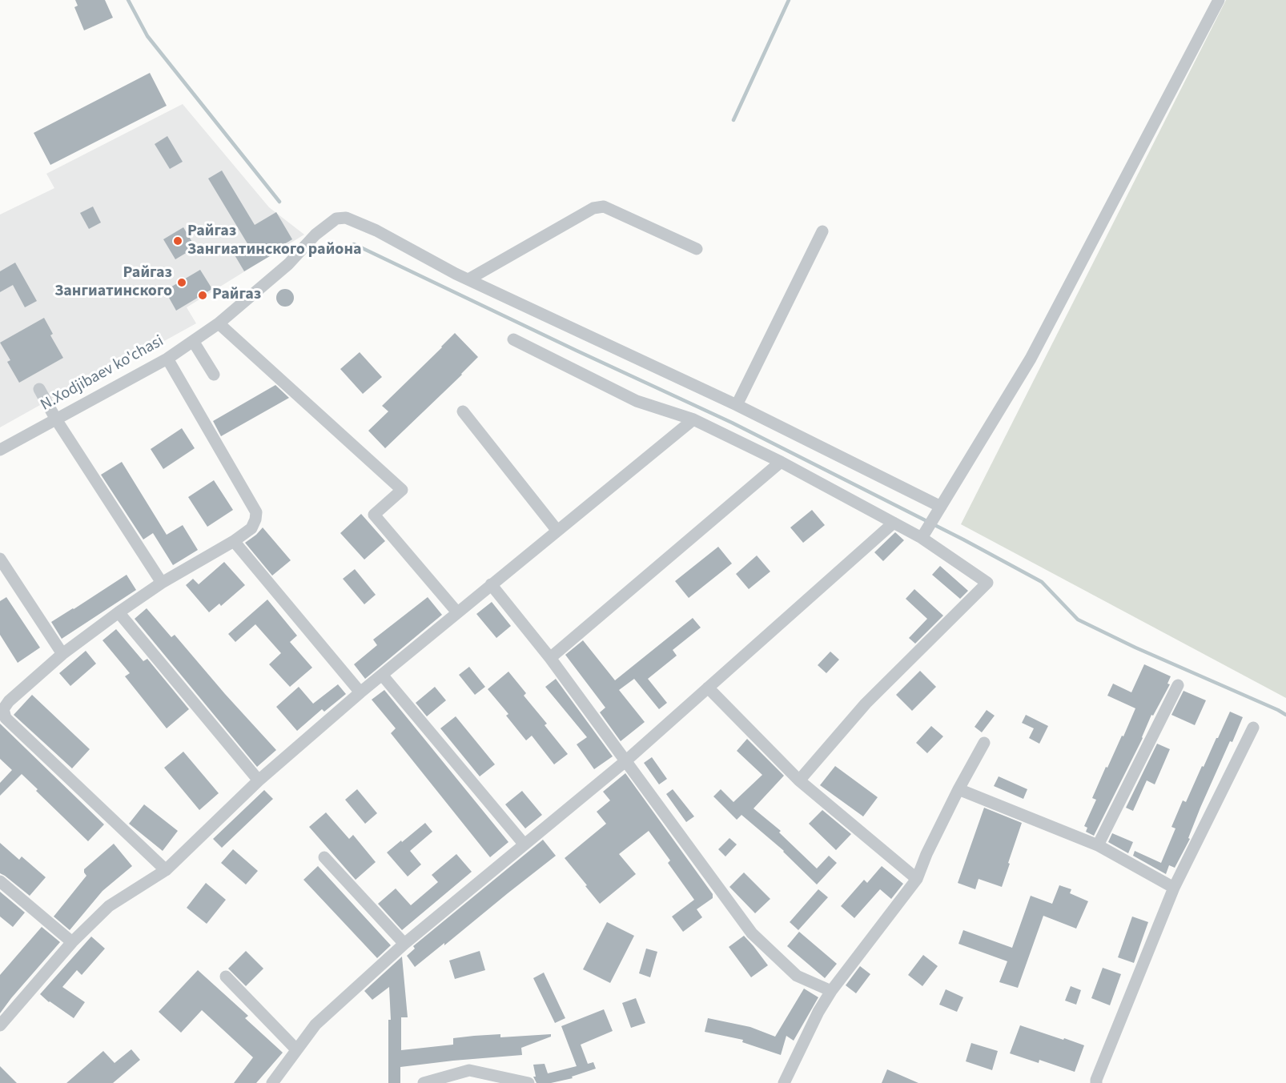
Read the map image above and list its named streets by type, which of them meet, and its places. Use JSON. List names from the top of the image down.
{
  "streets": {
    "street": ["N.Xodjibaev ko'chasi"]
  },
  "places": ["Райгаз Зангиатинского района", "Райгаз Зангиатинского", "Райгаз"]
}
